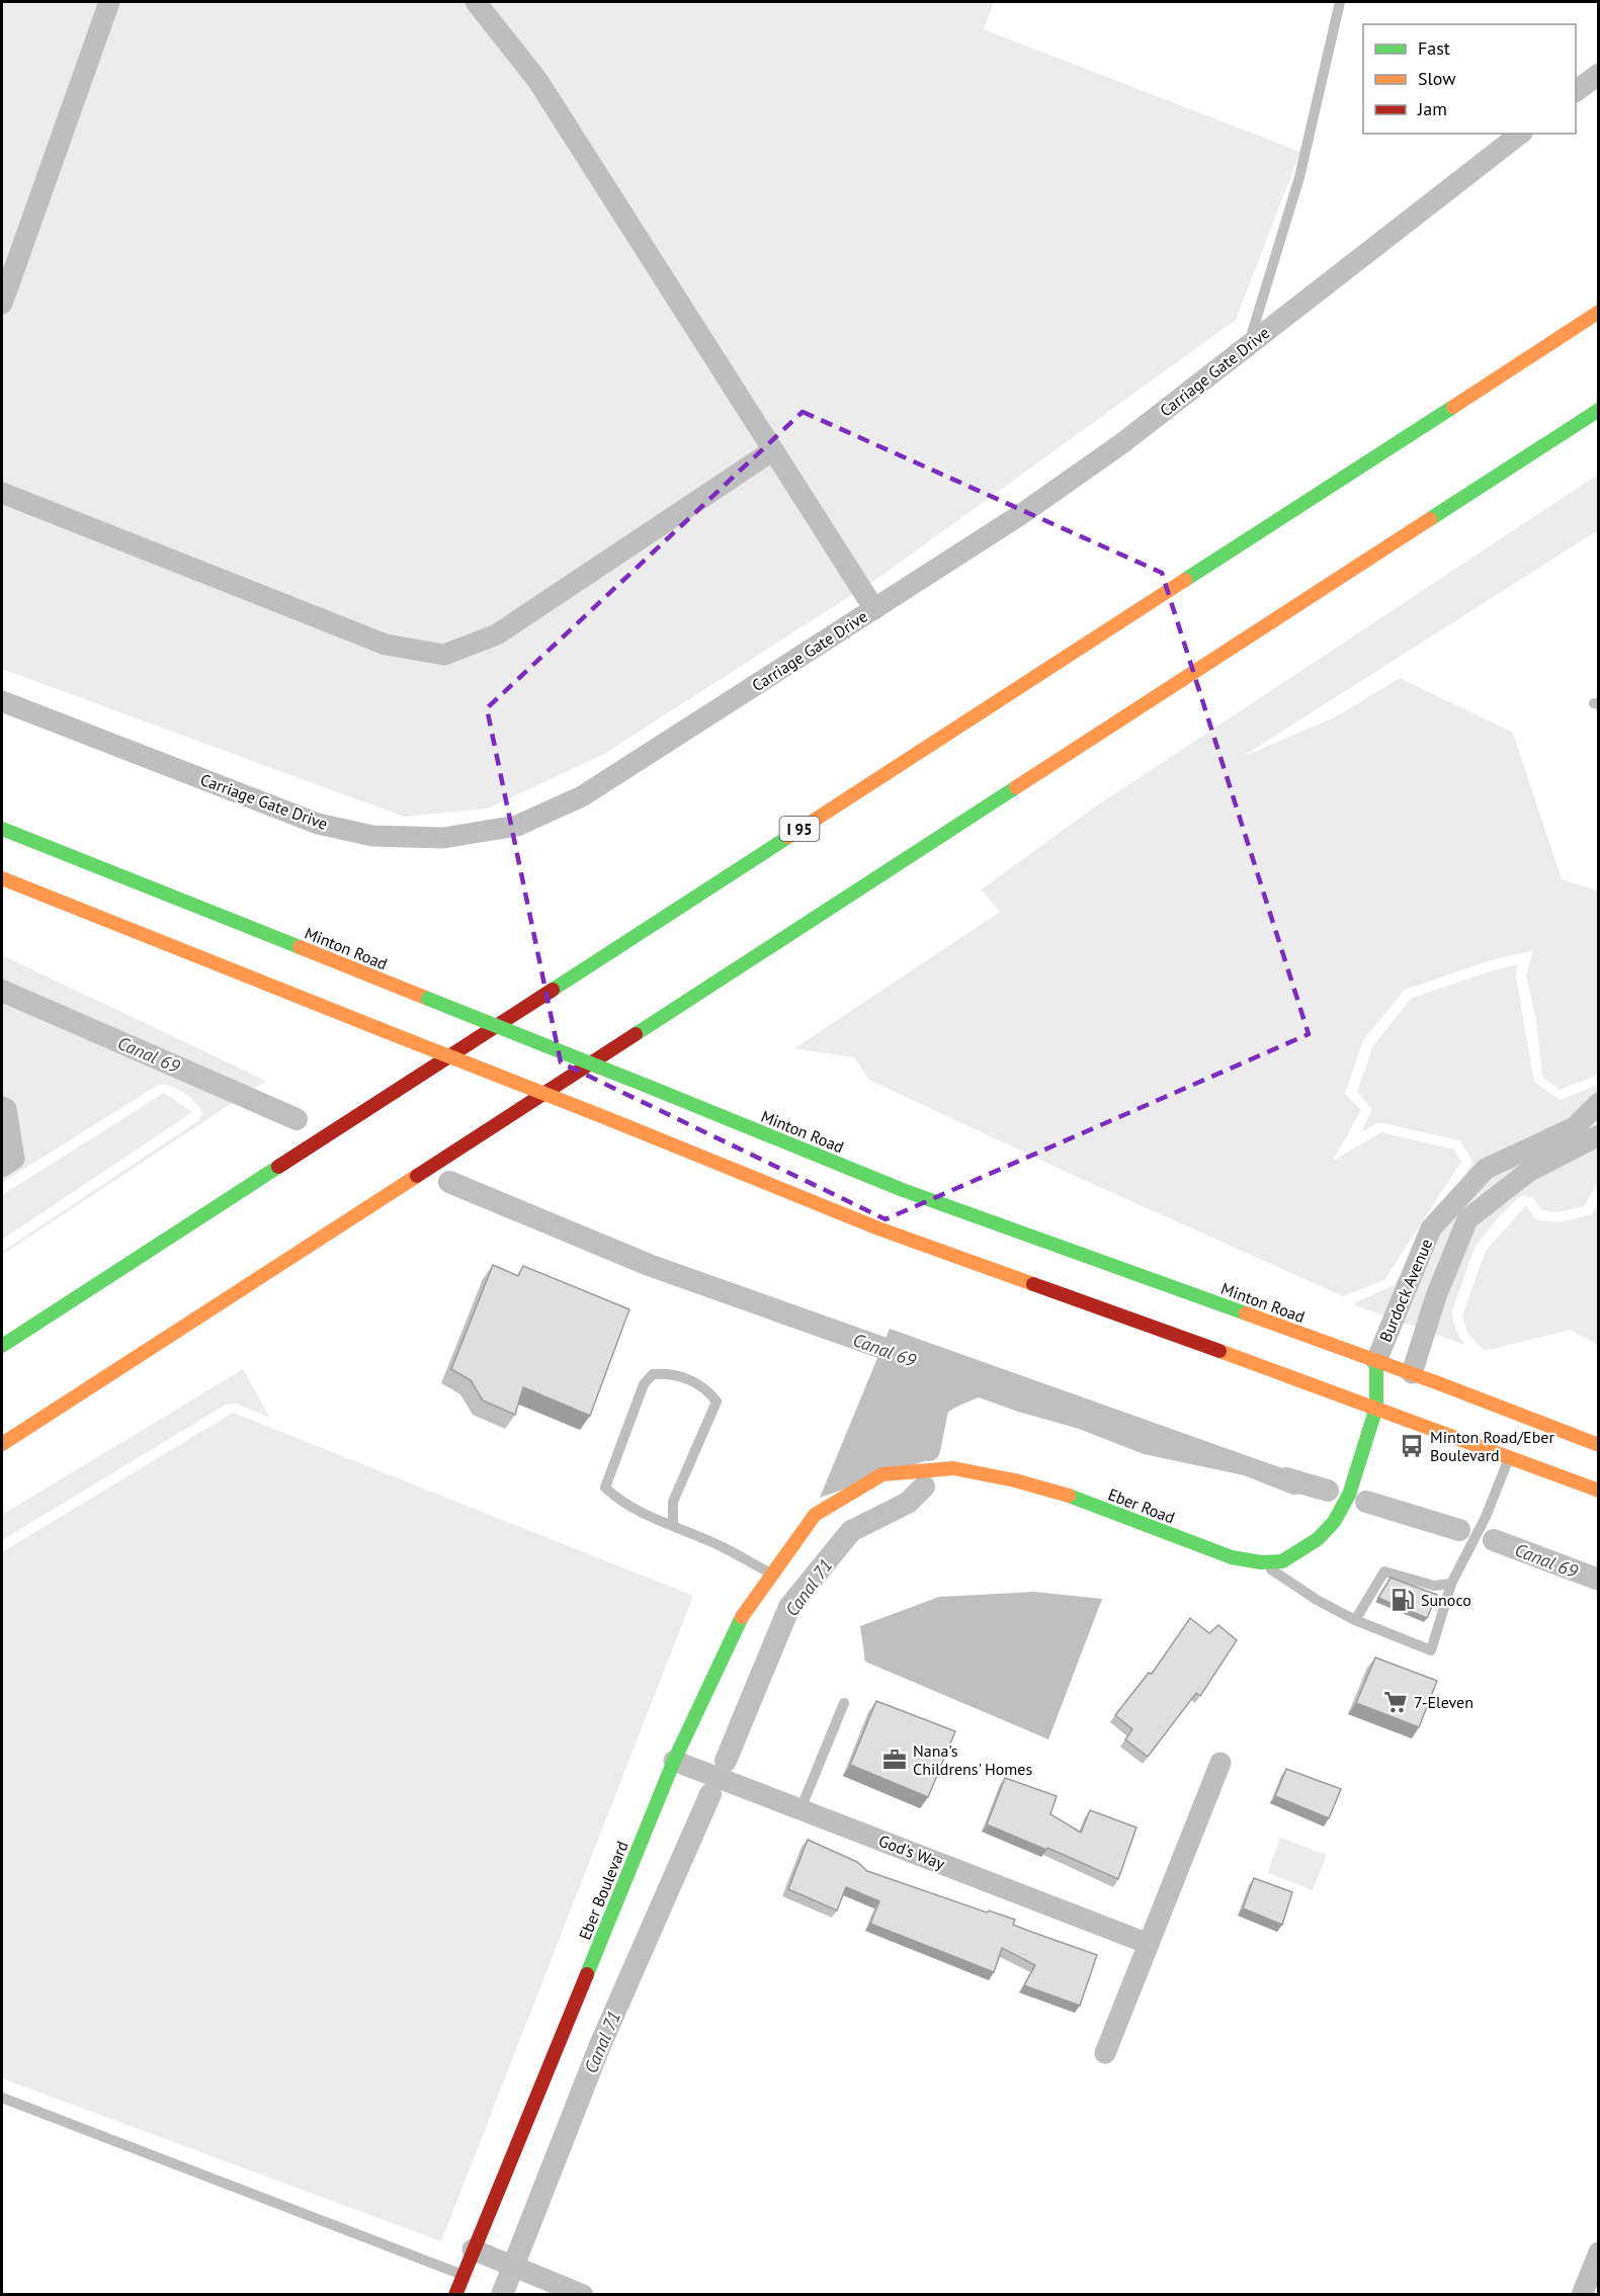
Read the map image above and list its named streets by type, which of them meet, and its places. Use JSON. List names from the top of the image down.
{
  "streets": {
    "main road": [
      "I 95",
      "Minton Road",
      "Eber Road",
      "Eber Boulevard"
    ],
    "street": ["Carriage Gate Drive", "Burdock Avenue", "God's Way"]
  },
  "crossings": [
    ["Minton Road", "Burdock Avenue"],
    ["Minton Road", "Eber Road"],
    ["Burdock Avenue", "Eber Road"],
    ["Eber Road", "Eber Boulevard"],
    ["God's Way", "Eber Boulevard"]
  ],
  "water": ["Canal 69", "Canal 71"],
  "places": {
    "bus stop": ["Minton Road/Eber Boulevard"],
    "fuel station": ["Sunoco"],
    "supermarket": ["7-Eleven"],
    "office": ["Nana's Childrens' Homes"]
  },
  "legend": ["Fast", "Slow", "Jam"]
}
